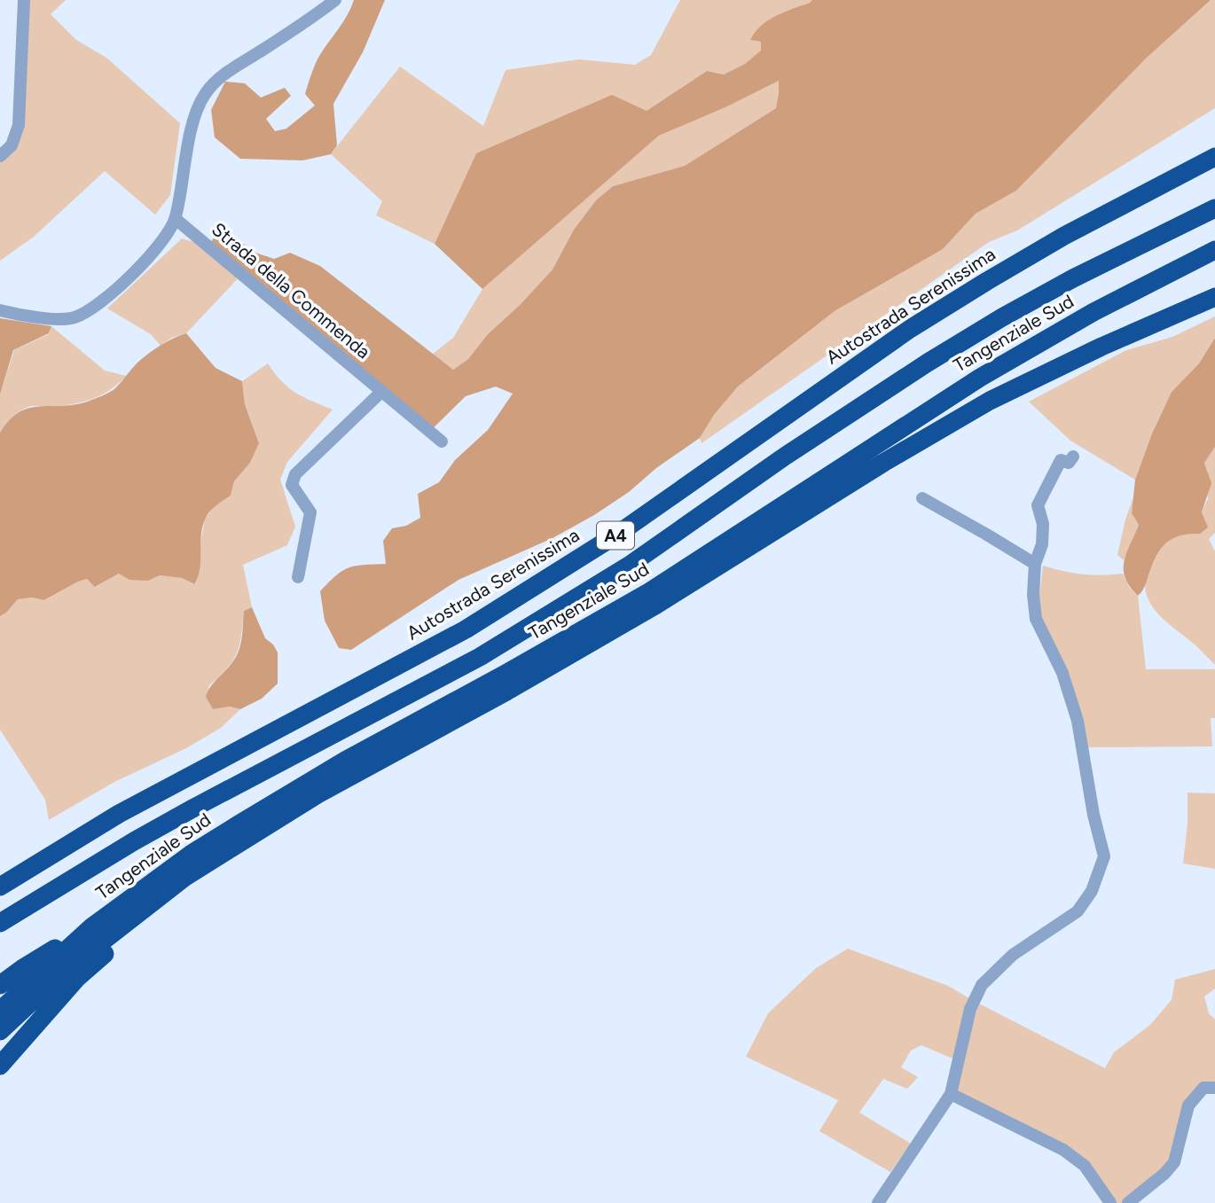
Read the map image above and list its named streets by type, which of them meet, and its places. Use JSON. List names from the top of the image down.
{
  "streets": {
    "highway": ["Autostrada Serenissima", "Tangenziale Sud", "A4"],
    "street": ["Strada della Commenda"]
  }
}
